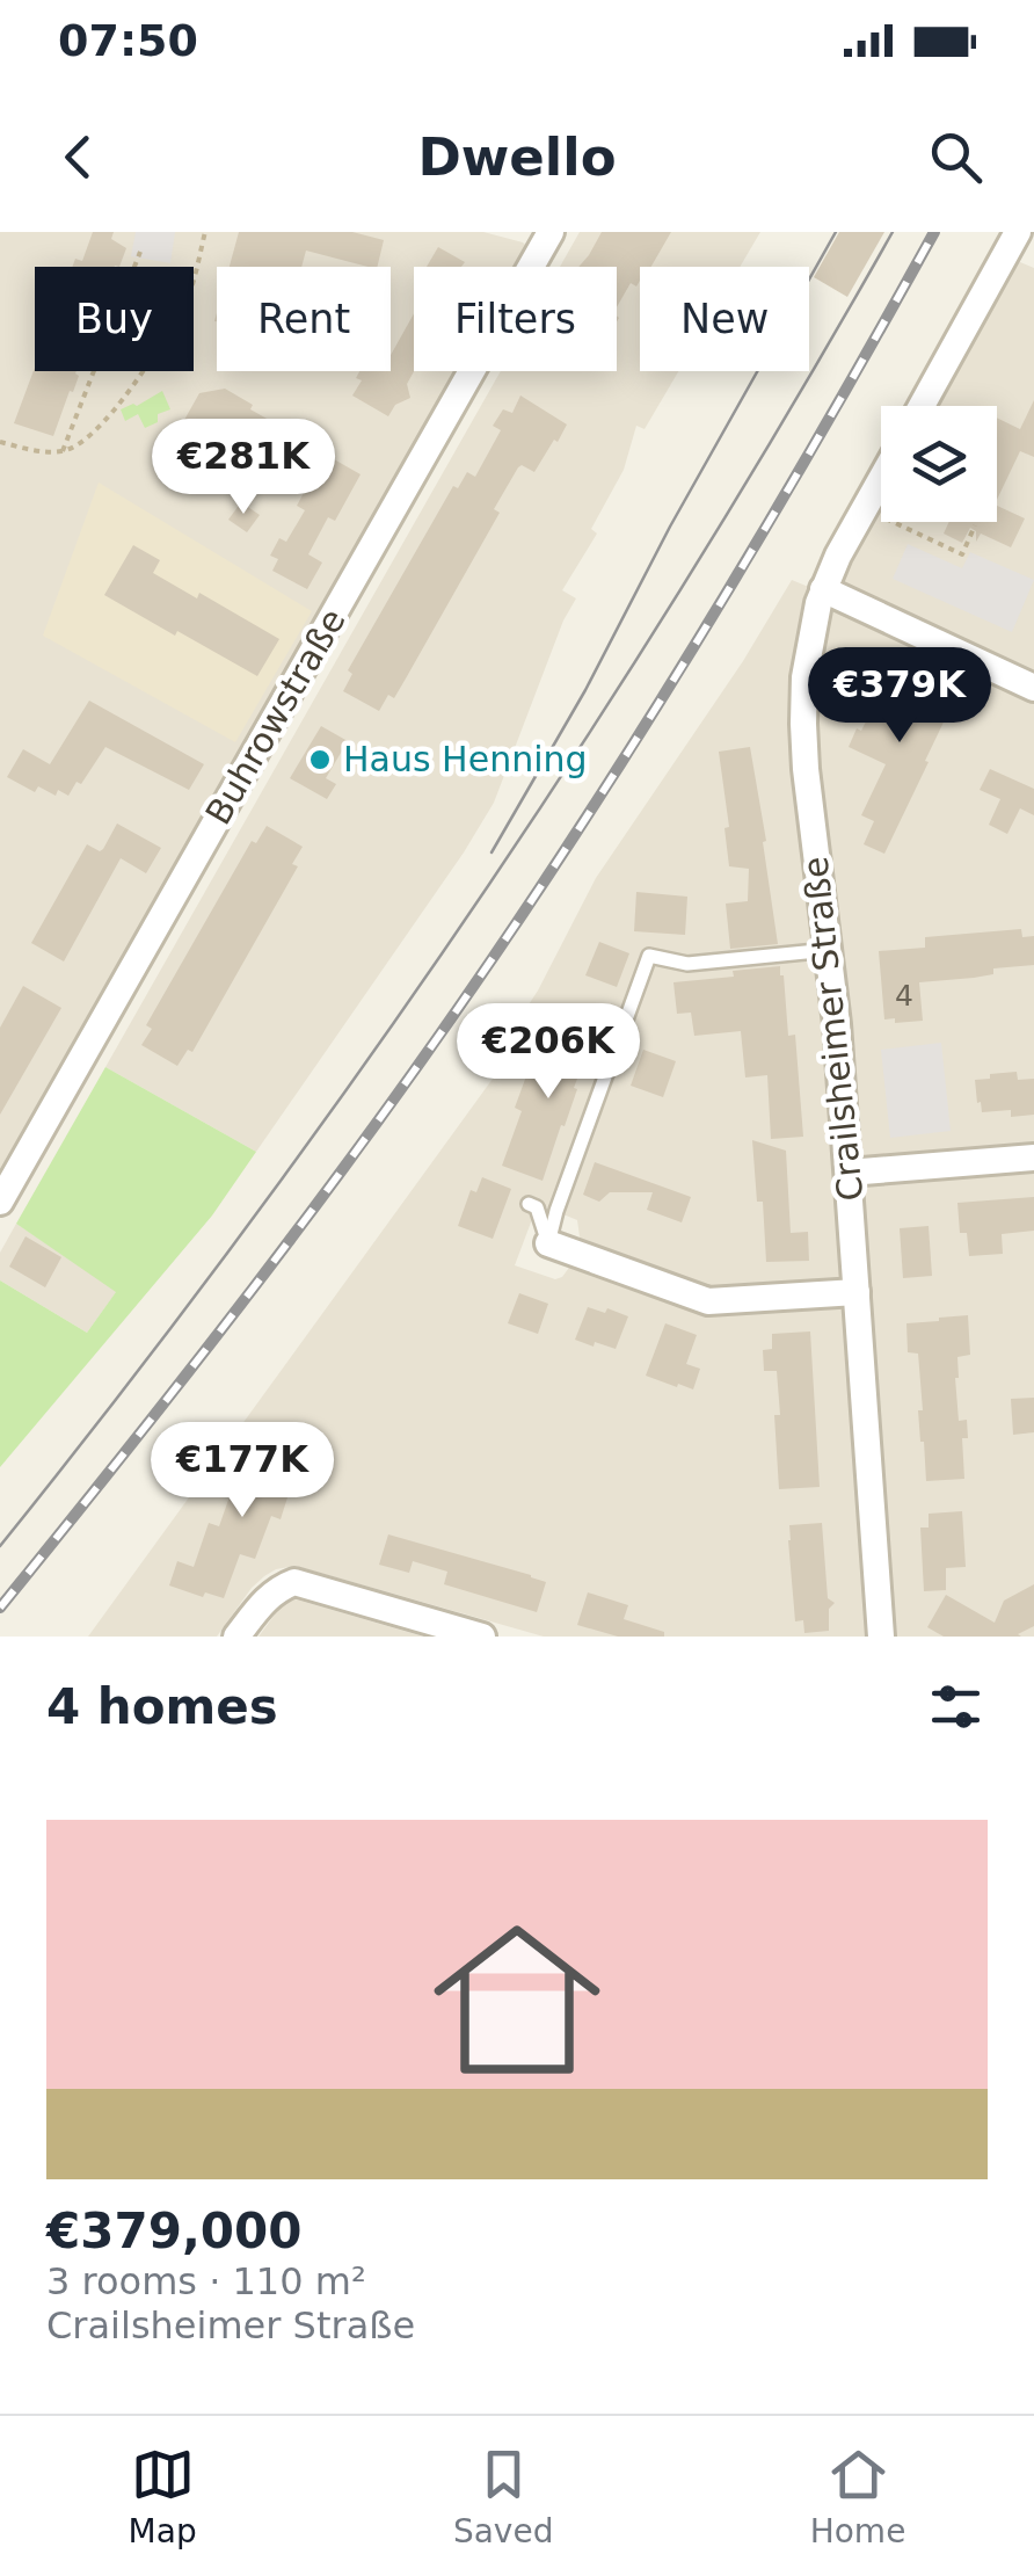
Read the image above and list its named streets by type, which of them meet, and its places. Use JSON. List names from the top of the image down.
{
  "streets": {
    "street": ["Buhrowstraße", "Crailsheimer Straße"]
  },
  "places": ["Haus Henning"],
  "house_numbers": ["4"],
  "page": {
    "status": "07:50",
    "header": "Dwello",
    "chip": [
      "Buy",
      "Rent",
      "Filters",
      "New"
    ],
    "price": [
      "€281K",
      "€379K",
      "€206K",
      "€177K"
    ],
    "heading": "4 homes",
    "list": [
      {
        "name": "€379,000",
        "note": "3 rooms · 110 m² · Crailsheimer Straße"
      }
    ],
    "tabs": ["Map", "Saved", "Home"]
  }
}
